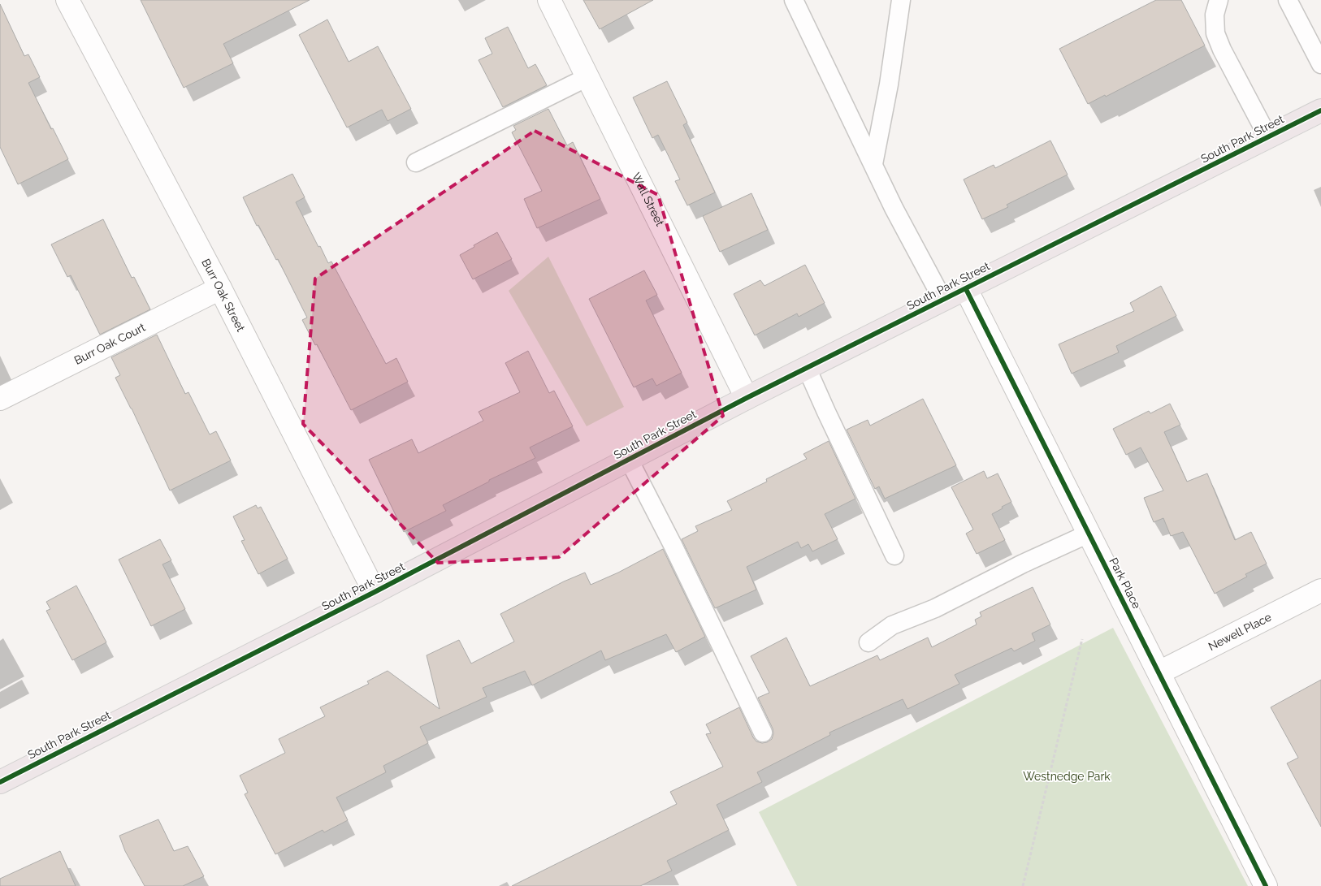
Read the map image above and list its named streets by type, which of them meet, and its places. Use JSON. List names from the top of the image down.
{
  "streets": {
    "main road": ["South Park Street"],
    "street": [
      "Wall Street",
      "Burr Oak Street",
      "Burr Oak Court",
      "Park Place",
      "Newell Place"
    ]
  },
  "crossings": [
    ["South Park Street", "Wall Street"],
    ["South Park Street", "Burr Oak Street"],
    ["South Park Street", "Park Place"],
    ["Burr Oak Street", "Burr Oak Court"],
    ["Park Place", "Newell Place"]
  ],
  "parks": ["Westnedge Park"]
}
